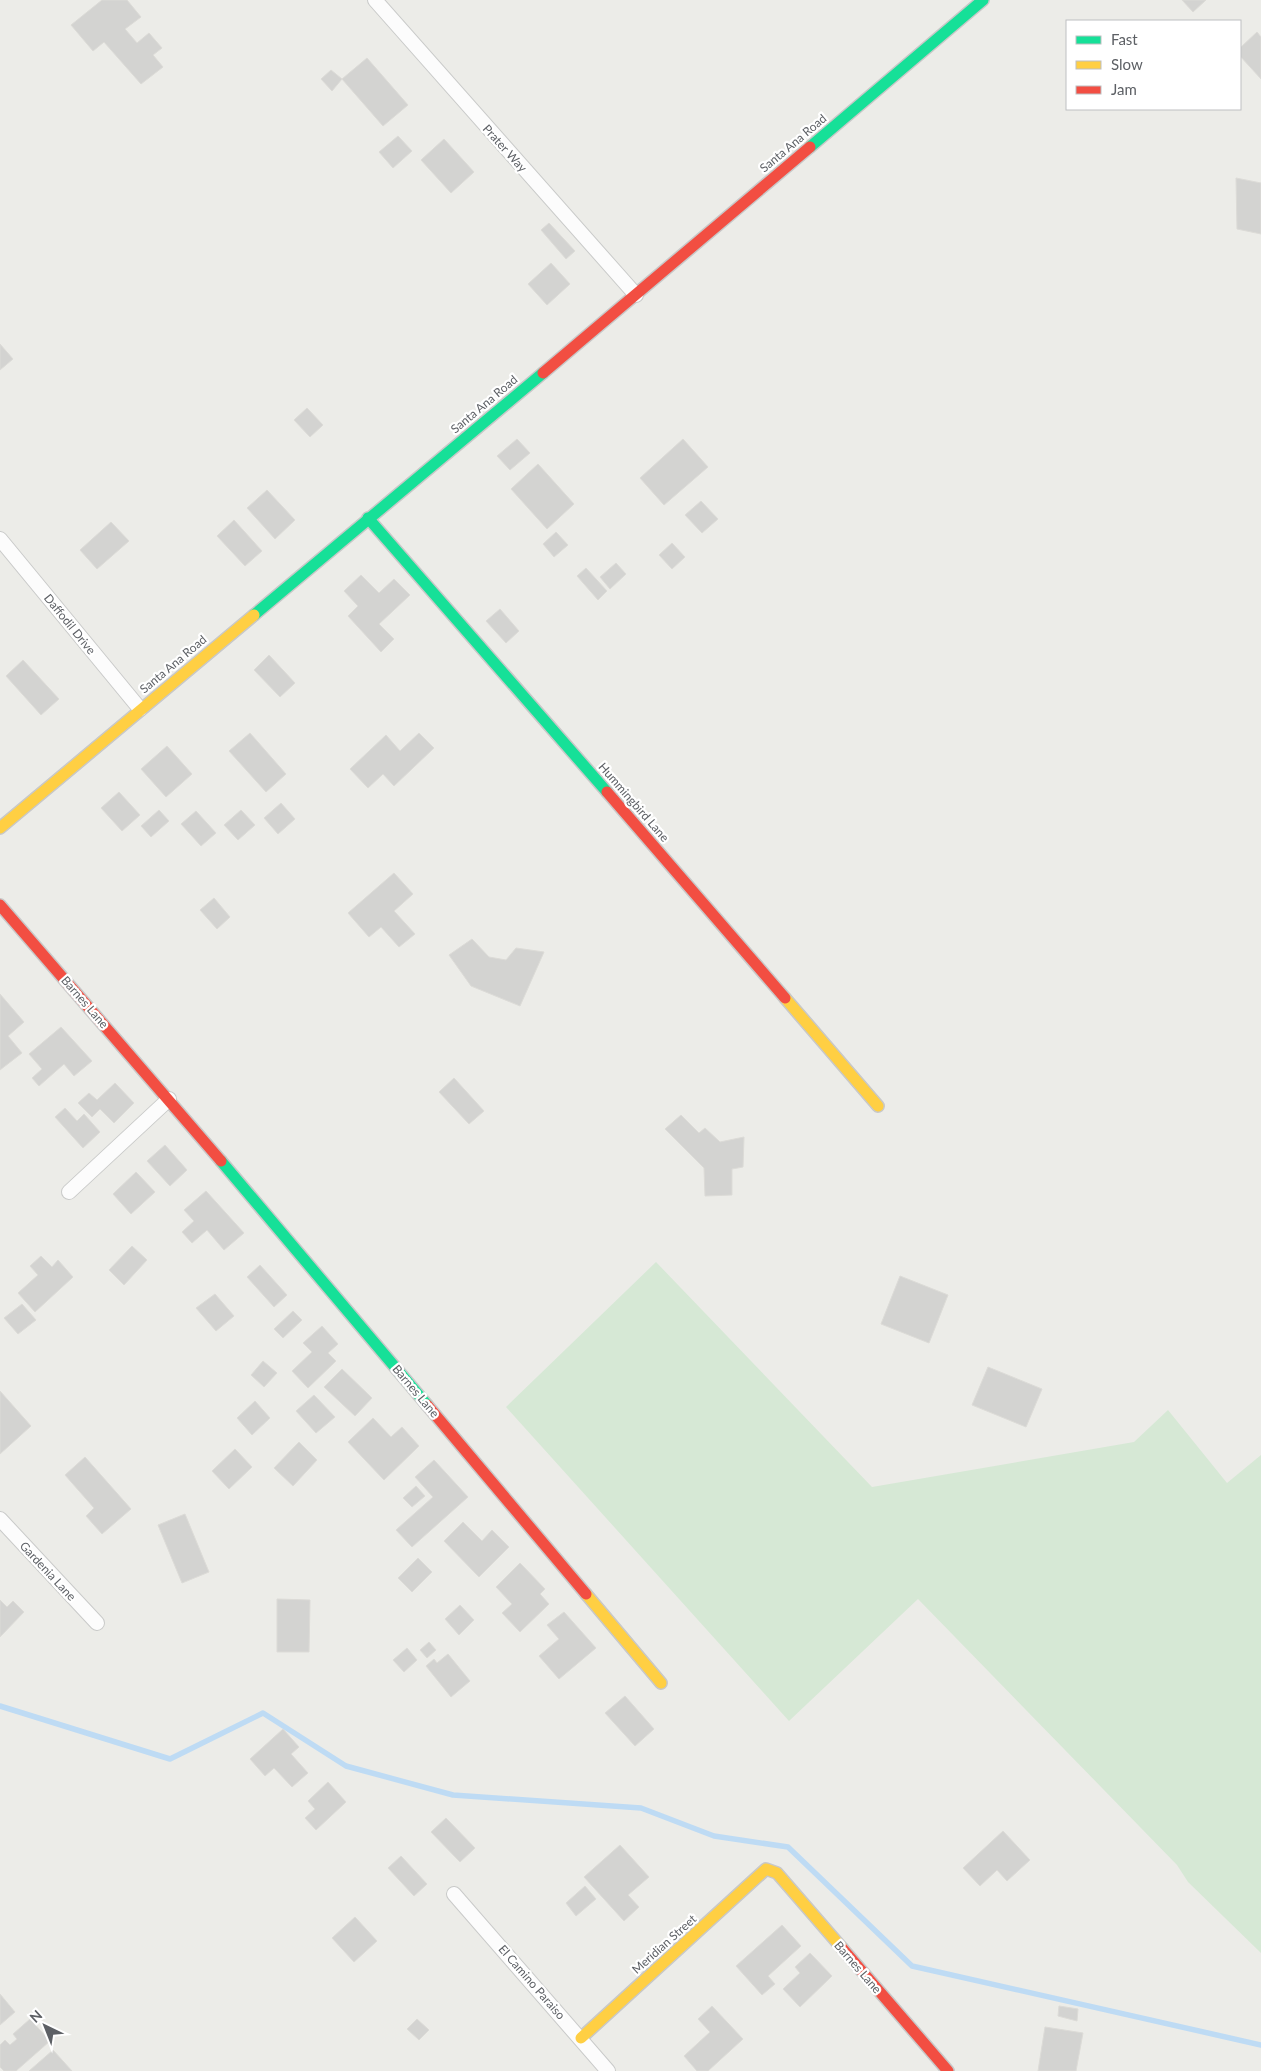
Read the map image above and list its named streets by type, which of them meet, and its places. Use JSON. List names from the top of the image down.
{
  "streets": {
    "street": [
      "Santa Ana Road",
      "Prater Way",
      "Daffodil Drive",
      "Hummingbird Lane",
      "Barnes Lane",
      "Gardenia Lane",
      "Meridian Street",
      "El Camino Paraiso"
    ]
  },
  "crossings": [
    ["Santa Ana Road", "Prater Way"],
    ["Santa Ana Road", "Daffodil Drive"],
    ["Santa Ana Road", "Hummingbird Lane"],
    ["Barnes Lane", "Meridian Street"],
    ["Meridian Street", "El Camino Paraiso"]
  ],
  "legend": ["Fast", "Slow", "Jam"],
  "north": "top left"
}
